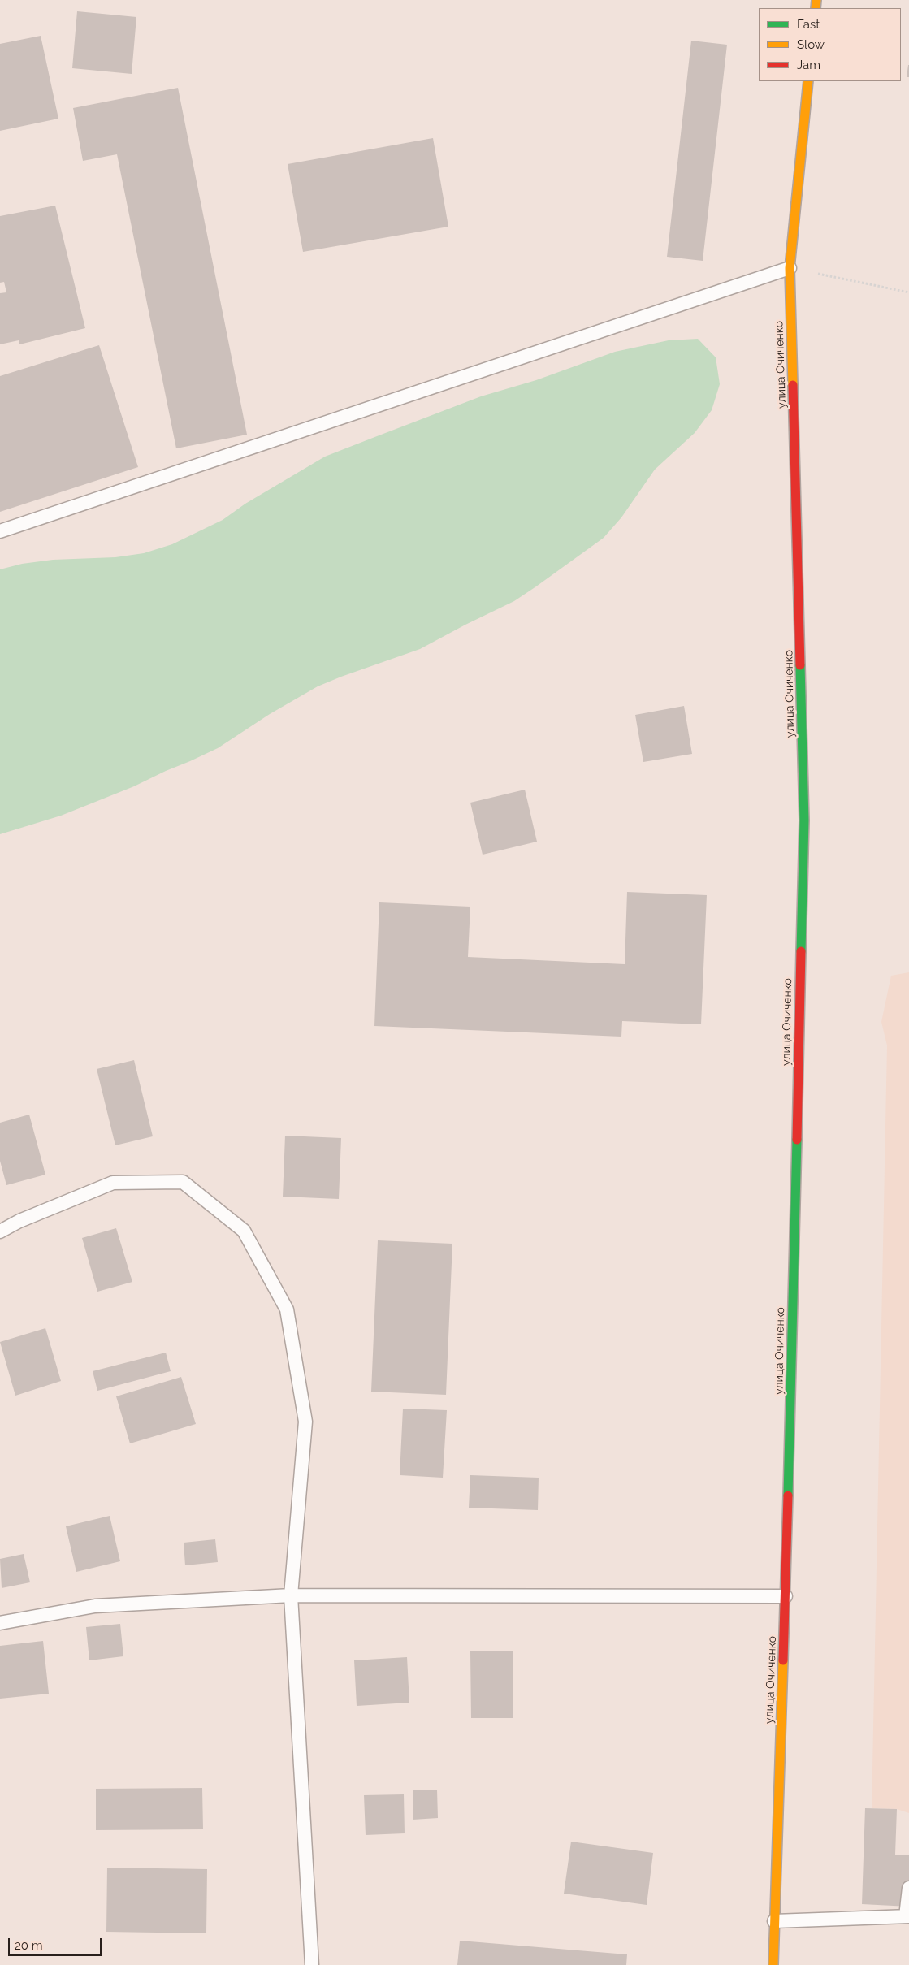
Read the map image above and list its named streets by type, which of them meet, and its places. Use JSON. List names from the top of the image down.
{
  "streets": {
    "street": ["улица Очиченко"]
  },
  "legend": ["Fast", "Slow", "Jam"],
  "scale_bar": "20 m"
}
